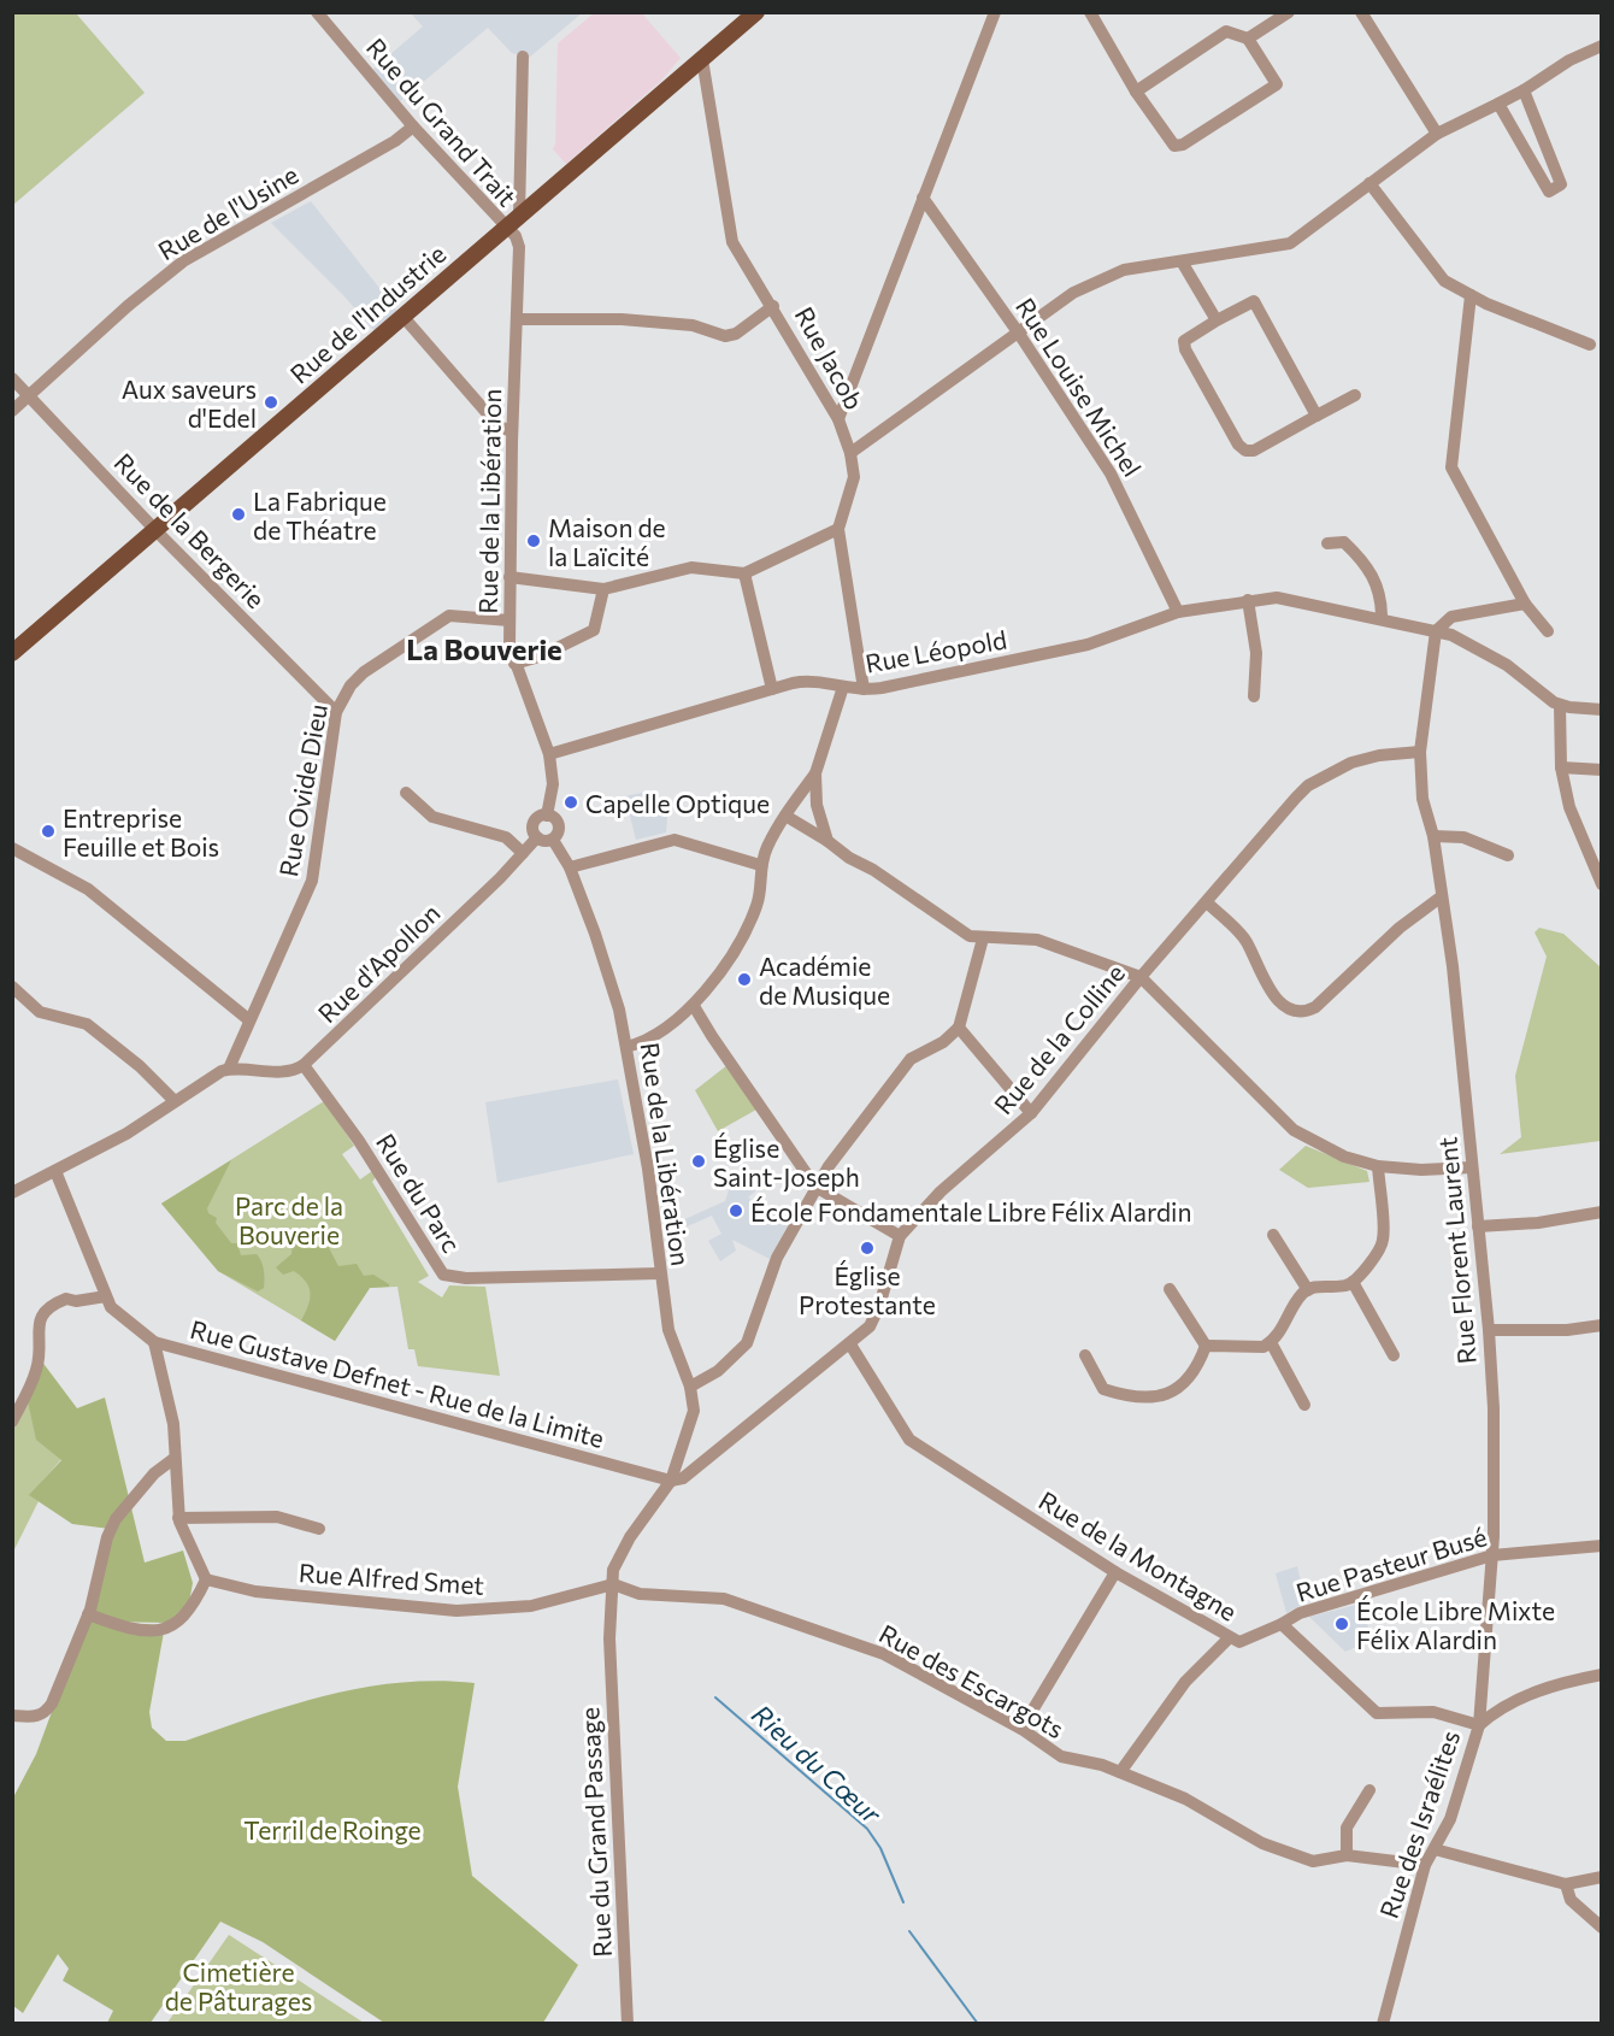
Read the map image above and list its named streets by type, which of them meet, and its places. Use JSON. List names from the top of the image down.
{
  "streets": {
    "main road": ["Rue de l'Industrie"],
    "street": [
      "Rue du Grand Trait",
      "Rue de l'Usine",
      "Rue Jacob",
      "Rue Louise Michel",
      "Rue de la Libération",
      "Rue de la Bergerie",
      "Rue Léopold",
      "Rue Ovide Dieu",
      "Rue d'Apollon",
      "Rue de la Colline",
      "Rue du Parc",
      "Rue Florent Laurent",
      "Rue Gustave Defnet - Rue de la Limite",
      "Rue de la Montagne",
      "Rue Pasteur Busé",
      "Rue Alfred Smet",
      "Rue des Escargots",
      "Rue des Israélites",
      "Rue du Grand Passage"
    ]
  },
  "crossings": [
    ["Rue du Grand Trait", "Rue de l'Usine"],
    ["Rue du Grand Trait", "Rue de l'Industrie"],
    ["Rue du Grand Trait", "Rue de la Libération"],
    ["Rue de l'Usine", "Rue de la Bergerie"],
    ["Rue de l'Industrie", "Rue Jacob"],
    ["Rue de l'Industrie", "Rue de la Libération"],
    ["Rue de l'Industrie", "Rue de la Bergerie"],
    ["Rue Jacob", "Rue Léopold"],
    ["Rue Louise Michel", "Rue Léopold"],
    ["Rue de la Libération", "Rue Léopold"],
    ["Rue de la Libération", "Rue Ovide Dieu"],
    ["Rue de la Libération", "Rue d'Apollon"],
    ["Rue de la Libération", "Rue de la Colline"],
    ["Rue de la Libération", "Rue du Parc"],
    ["Rue de la Libération", "Rue Gustave Defnet - Rue de la Limite"],
    ["Rue de la Bergerie", "Rue Ovide Dieu"],
    ["Rue Léopold", "Rue Florent Laurent"],
    ["Rue d'Apollon", "Rue du Parc"],
    ["Rue de la Colline", "Rue Florent Laurent"],
    ["Rue de la Colline", "Rue Gustave Defnet - Rue de la Limite"],
    ["Rue de la Colline", "Rue de la Montagne"],
    ["Rue Florent Laurent", "Rue Pasteur Busé"],
    ["Rue Florent Laurent", "Rue des Israélites"],
    ["Rue de la Montagne", "Rue Pasteur Busé"],
    ["Rue Alfred Smet", "Rue des Escargots"],
    ["Rue Alfred Smet", "Rue du Grand Passage"],
    ["Rue des Escargots", "Rue des Israélites"],
    ["Rue des Escargots", "Rue du Grand Passage"]
  ],
  "districts": ["La Bouverie"],
  "water": ["Rieu du Cœur"],
  "parks": ["Parc de la Bouverie", "Terril de Roinge", "Cimetière de Pâturages"],
  "places": [
    "Aux saveurs d'Edel",
    "La Fabrique de Théatre",
    "Maison de la Laïcité",
    "Capelle Optique",
    "Entreprise Feuille et Bois",
    "Académie de Musique",
    "Église Saint-Joseph",
    "École Fondamentale Libre Félix Alardin",
    "Église Protestante",
    "École Libre Mixte Félix Alardin"
  ]
}
